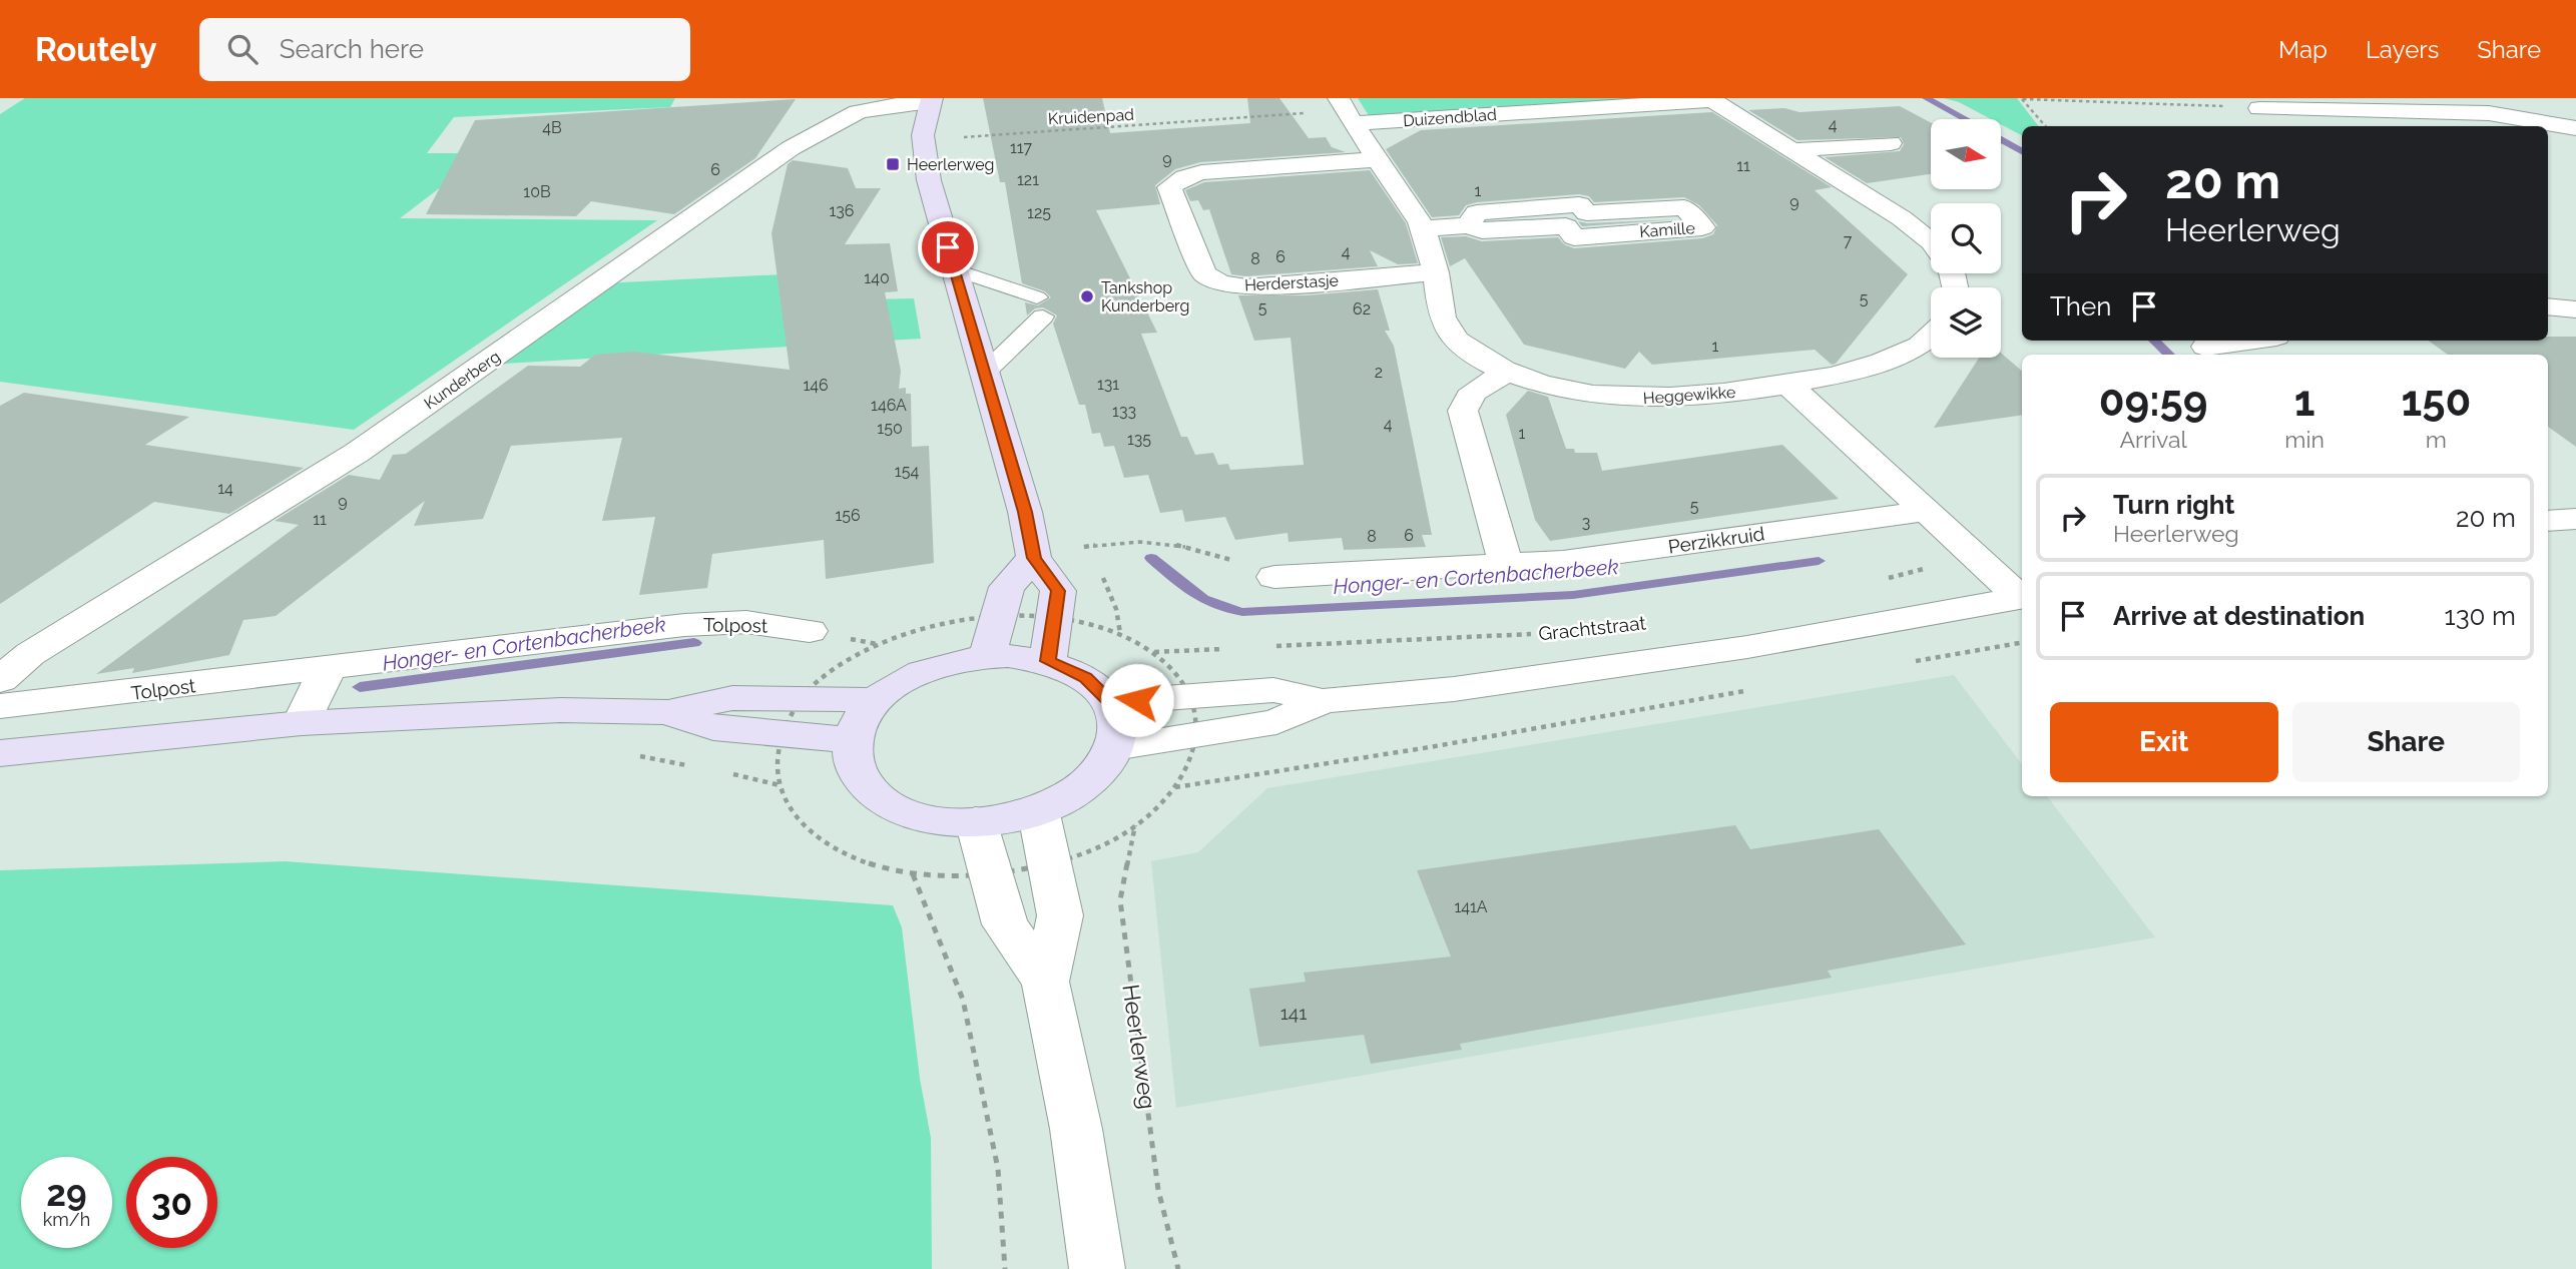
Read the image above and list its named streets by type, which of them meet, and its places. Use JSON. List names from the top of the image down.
{
  "streets": {
    "street": [
      "Duizendblad",
      "Kamille",
      "Herderstasje",
      "Kunderberg",
      "Heggewikke",
      "Perzikkruid",
      "Tolpost",
      "Grachtstraat"
    ],
    "path": ["Kruidenpad", "Heerlerweg"]
  },
  "crossings": [
    ["Kruidenpad", "Duizendblad"],
    ["Kruidenpad", "Heggewikke"],
    ["Duizendblad", "Heggewikke"],
    ["Kamille", "Heggewikke"],
    ["Herderstasje", "Heggewikke"]
  ],
  "water": ["Honger- en Cortenbacherbeek"],
  "places": {
    "transit": ["Heerlerweg"],
    "other": ["Tankshop Kunderberg"]
  },
  "house_numbers": [
    "4",
    "4B",
    "117",
    "9",
    "11",
    "6",
    "121",
    "1",
    "10B",
    "9",
    "136",
    "125",
    "7",
    "4",
    "6",
    "8",
    "140",
    "5",
    "5",
    "62",
    "1",
    "2",
    "131",
    "146",
    "146A",
    "133",
    "4",
    "150",
    "1",
    "135",
    "154",
    "14",
    "9",
    "5",
    "156",
    "11",
    "3",
    "6",
    "8",
    "141A",
    "141"
  ],
  "north": "right",
  "page": {
    "header": "Routely",
    "search": "Search here",
    "nav": ["Map", "Layers", "Share"],
    "turn": ["20 m", "Heerlerweg"],
    "then": "Then",
    "eta": [
      "09:59",
      "Arrival",
      "1",
      "min",
      "150",
      "m"
    ],
    "list": [
      {
        "name": "Turn right",
        "note": "Heerlerweg",
        "value": "20 m"
      },
      {
        "name": "Arrive at destination",
        "value": "130 m"
      }
    ],
    "buttons": ["Exit", "Share"],
    "speed": "29 km/h",
    "limit": "30"
  }
}
